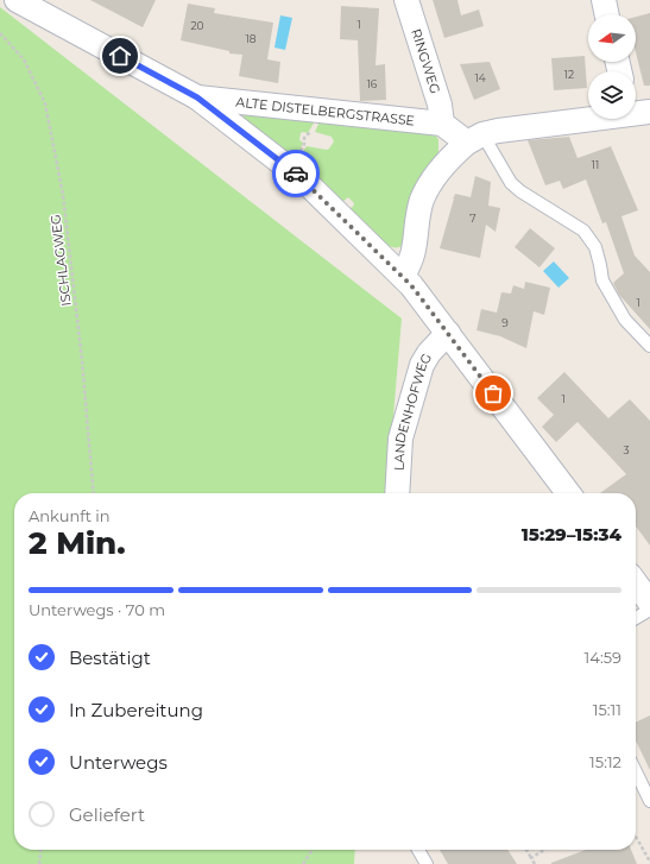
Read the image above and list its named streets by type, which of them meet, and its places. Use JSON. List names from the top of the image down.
{
  "streets": {
    "street": ["RINGWEG", "ALTE DISTELBERGSTRASSE", "LANDENHOFWEG"],
    "path": ["ISCHLAGWEG"]
  },
  "crossings": [
    ["RINGWEG", "ALTE DISTELBERGSTRASSE"]
  ],
  "house_numbers": [
    "1",
    "20",
    "18",
    "12",
    "14",
    "16",
    "11",
    "7",
    "1",
    "9",
    "1",
    "3"
  ],
  "north": "left",
  "page": {
    "heading": ["2 Min.", "Ankunft in", "15:29–15:34"],
    "bar": "Unterwegs · 70 m",
    "list": [
      ["Bestätigt", "14:59"],
      ["In Zubereitung", "15:11"],
      ["Unterwegs", "15:12"],
      "Geliefert"
    ]
  }
}
